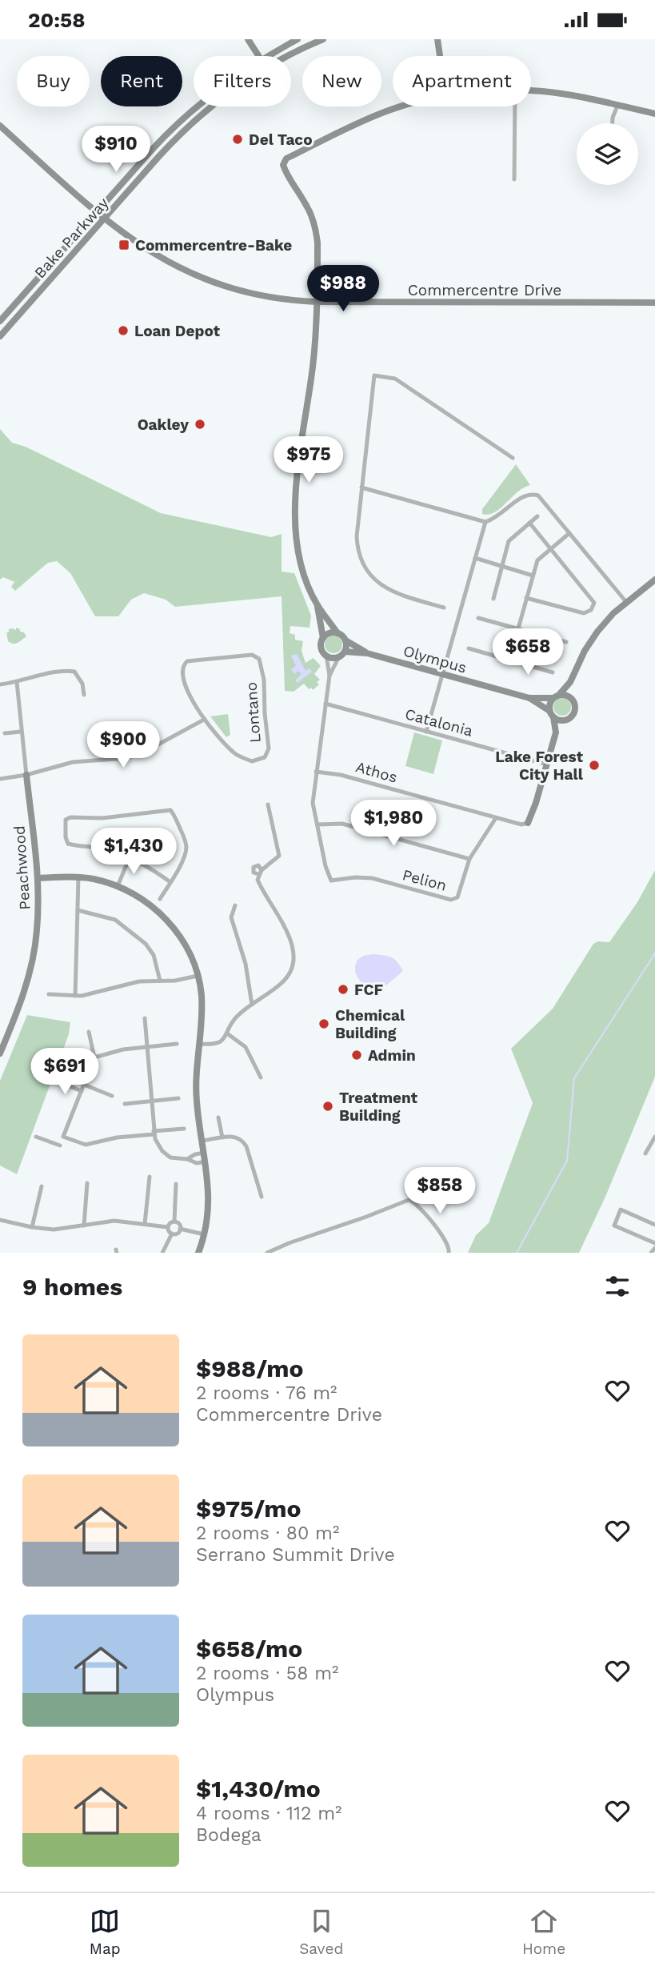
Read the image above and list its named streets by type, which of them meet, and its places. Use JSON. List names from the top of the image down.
{
  "streets": {
    "street": [
      "Bake Parkway",
      "Commercentre Drive",
      "Olympus",
      "Lontano",
      "Catalonia",
      "Athos",
      "Peachwood",
      "Pelion"
    ]
  },
  "crossings": [
    ["Bake Parkway", "Commercentre Drive"],
    ["Athos", "Pelion"]
  ],
  "places": {
    "other": [
      "Del Taco",
      "Loan Depot",
      "Oakley",
      "Lake Forest City Hall",
      "FCF",
      "Chemical Building",
      "Admin",
      "Treatment Building"
    ],
    "transit": ["Commercentre-Bake"]
  },
  "page": {
    "status": "20:58",
    "chip": [
      "Buy",
      "Rent",
      "Filters",
      "New",
      "Apartment"
    ],
    "price": [
      "$910",
      "$988",
      "$975",
      "$658",
      "$900",
      "$1,980",
      "$1,430",
      "$691",
      "$858"
    ],
    "heading": "9 homes",
    "list": [
      {
        "name": "$988/mo",
        "note": "2 rooms · 76 m² · Commercentre Drive"
      },
      {
        "name": "$975/mo",
        "note": "2 rooms · 80 m² · Serrano Summit Drive"
      },
      {
        "name": "$658/mo",
        "note": "2 rooms · 58 m² · Olympus"
      },
      {
        "name": "$1,430/mo",
        "note": "4 rooms · 112 m² · Bodega"
      }
    ],
    "tabs": ["Map", "Saved", "Home"]
  }
}
